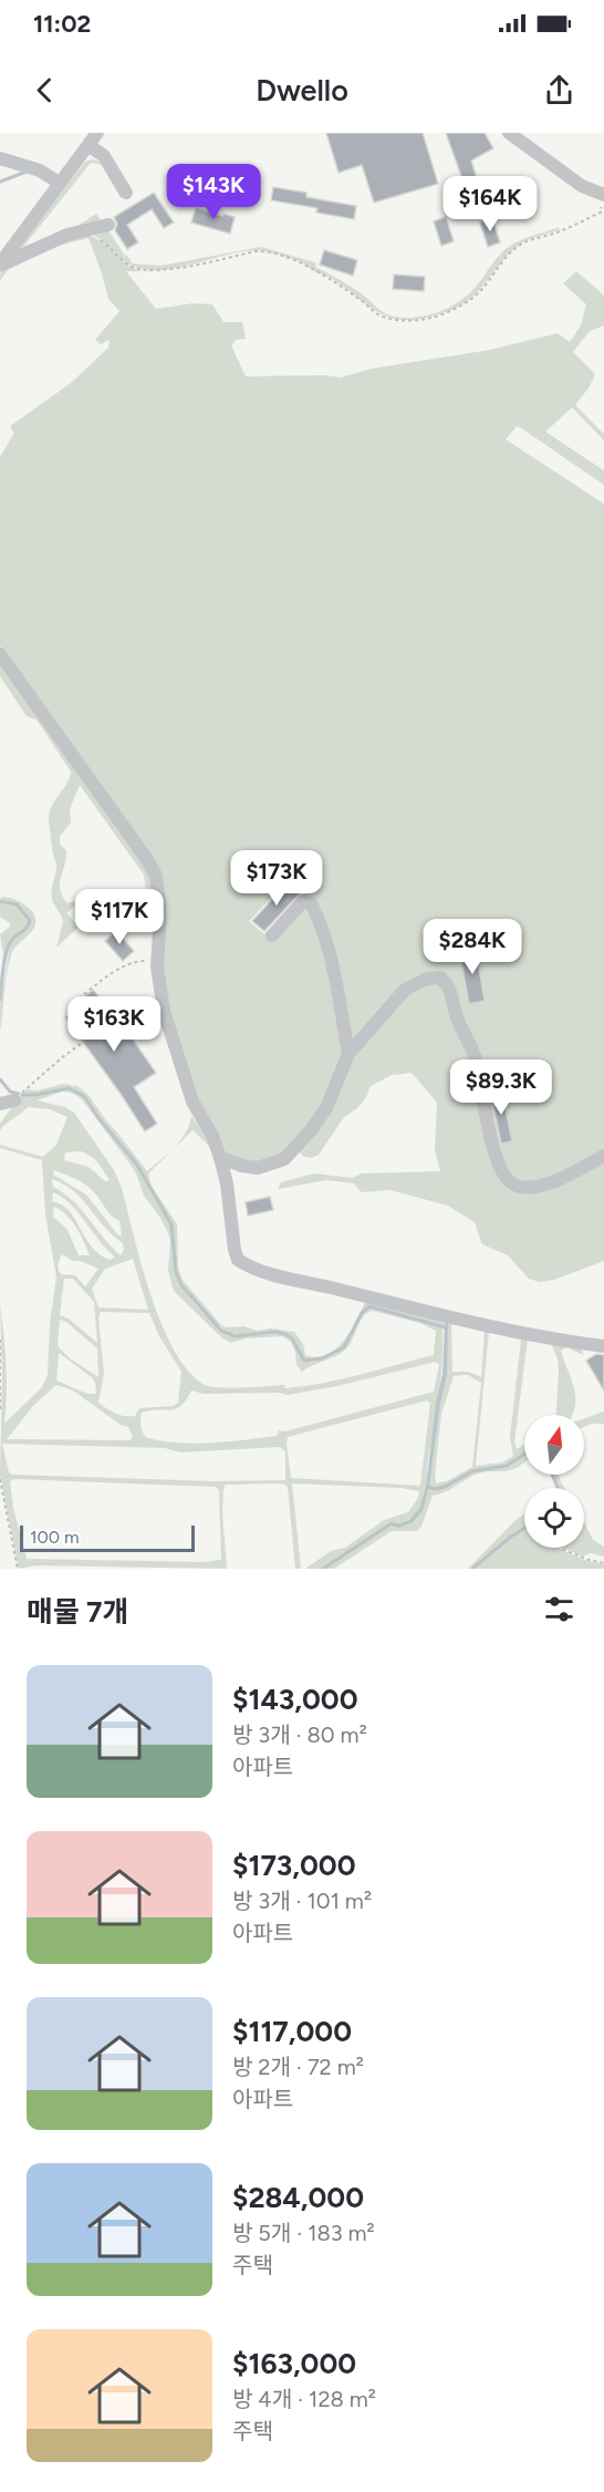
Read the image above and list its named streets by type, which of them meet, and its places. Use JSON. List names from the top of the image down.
{
  "scale_bar": "100 m",
  "north": "top",
  "page": {
    "status": "11:02",
    "header": "Dwello",
    "price": [
      "$143K",
      "$164K",
      "$173K",
      "$117K",
      "$284K",
      "$163K",
      "$89.3K"
    ],
    "scale": "100 m",
    "heading": "매물 7개",
    "list": [
      {
        "name": "$143,000",
        "note": "방 3개 · 80 m² · 아파트"
      },
      {
        "name": "$173,000",
        "note": "방 3개 · 101 m² · 아파트"
      },
      {
        "name": "$117,000",
        "note": "방 2개 · 72 m² · 아파트"
      },
      {
        "name": "$284,000",
        "note": "방 5개 · 183 m² · 주택"
      },
      {
        "name": "$163,000",
        "note": "방 4개 · 128 m² · 주택"
      }
    ]
  }
}
